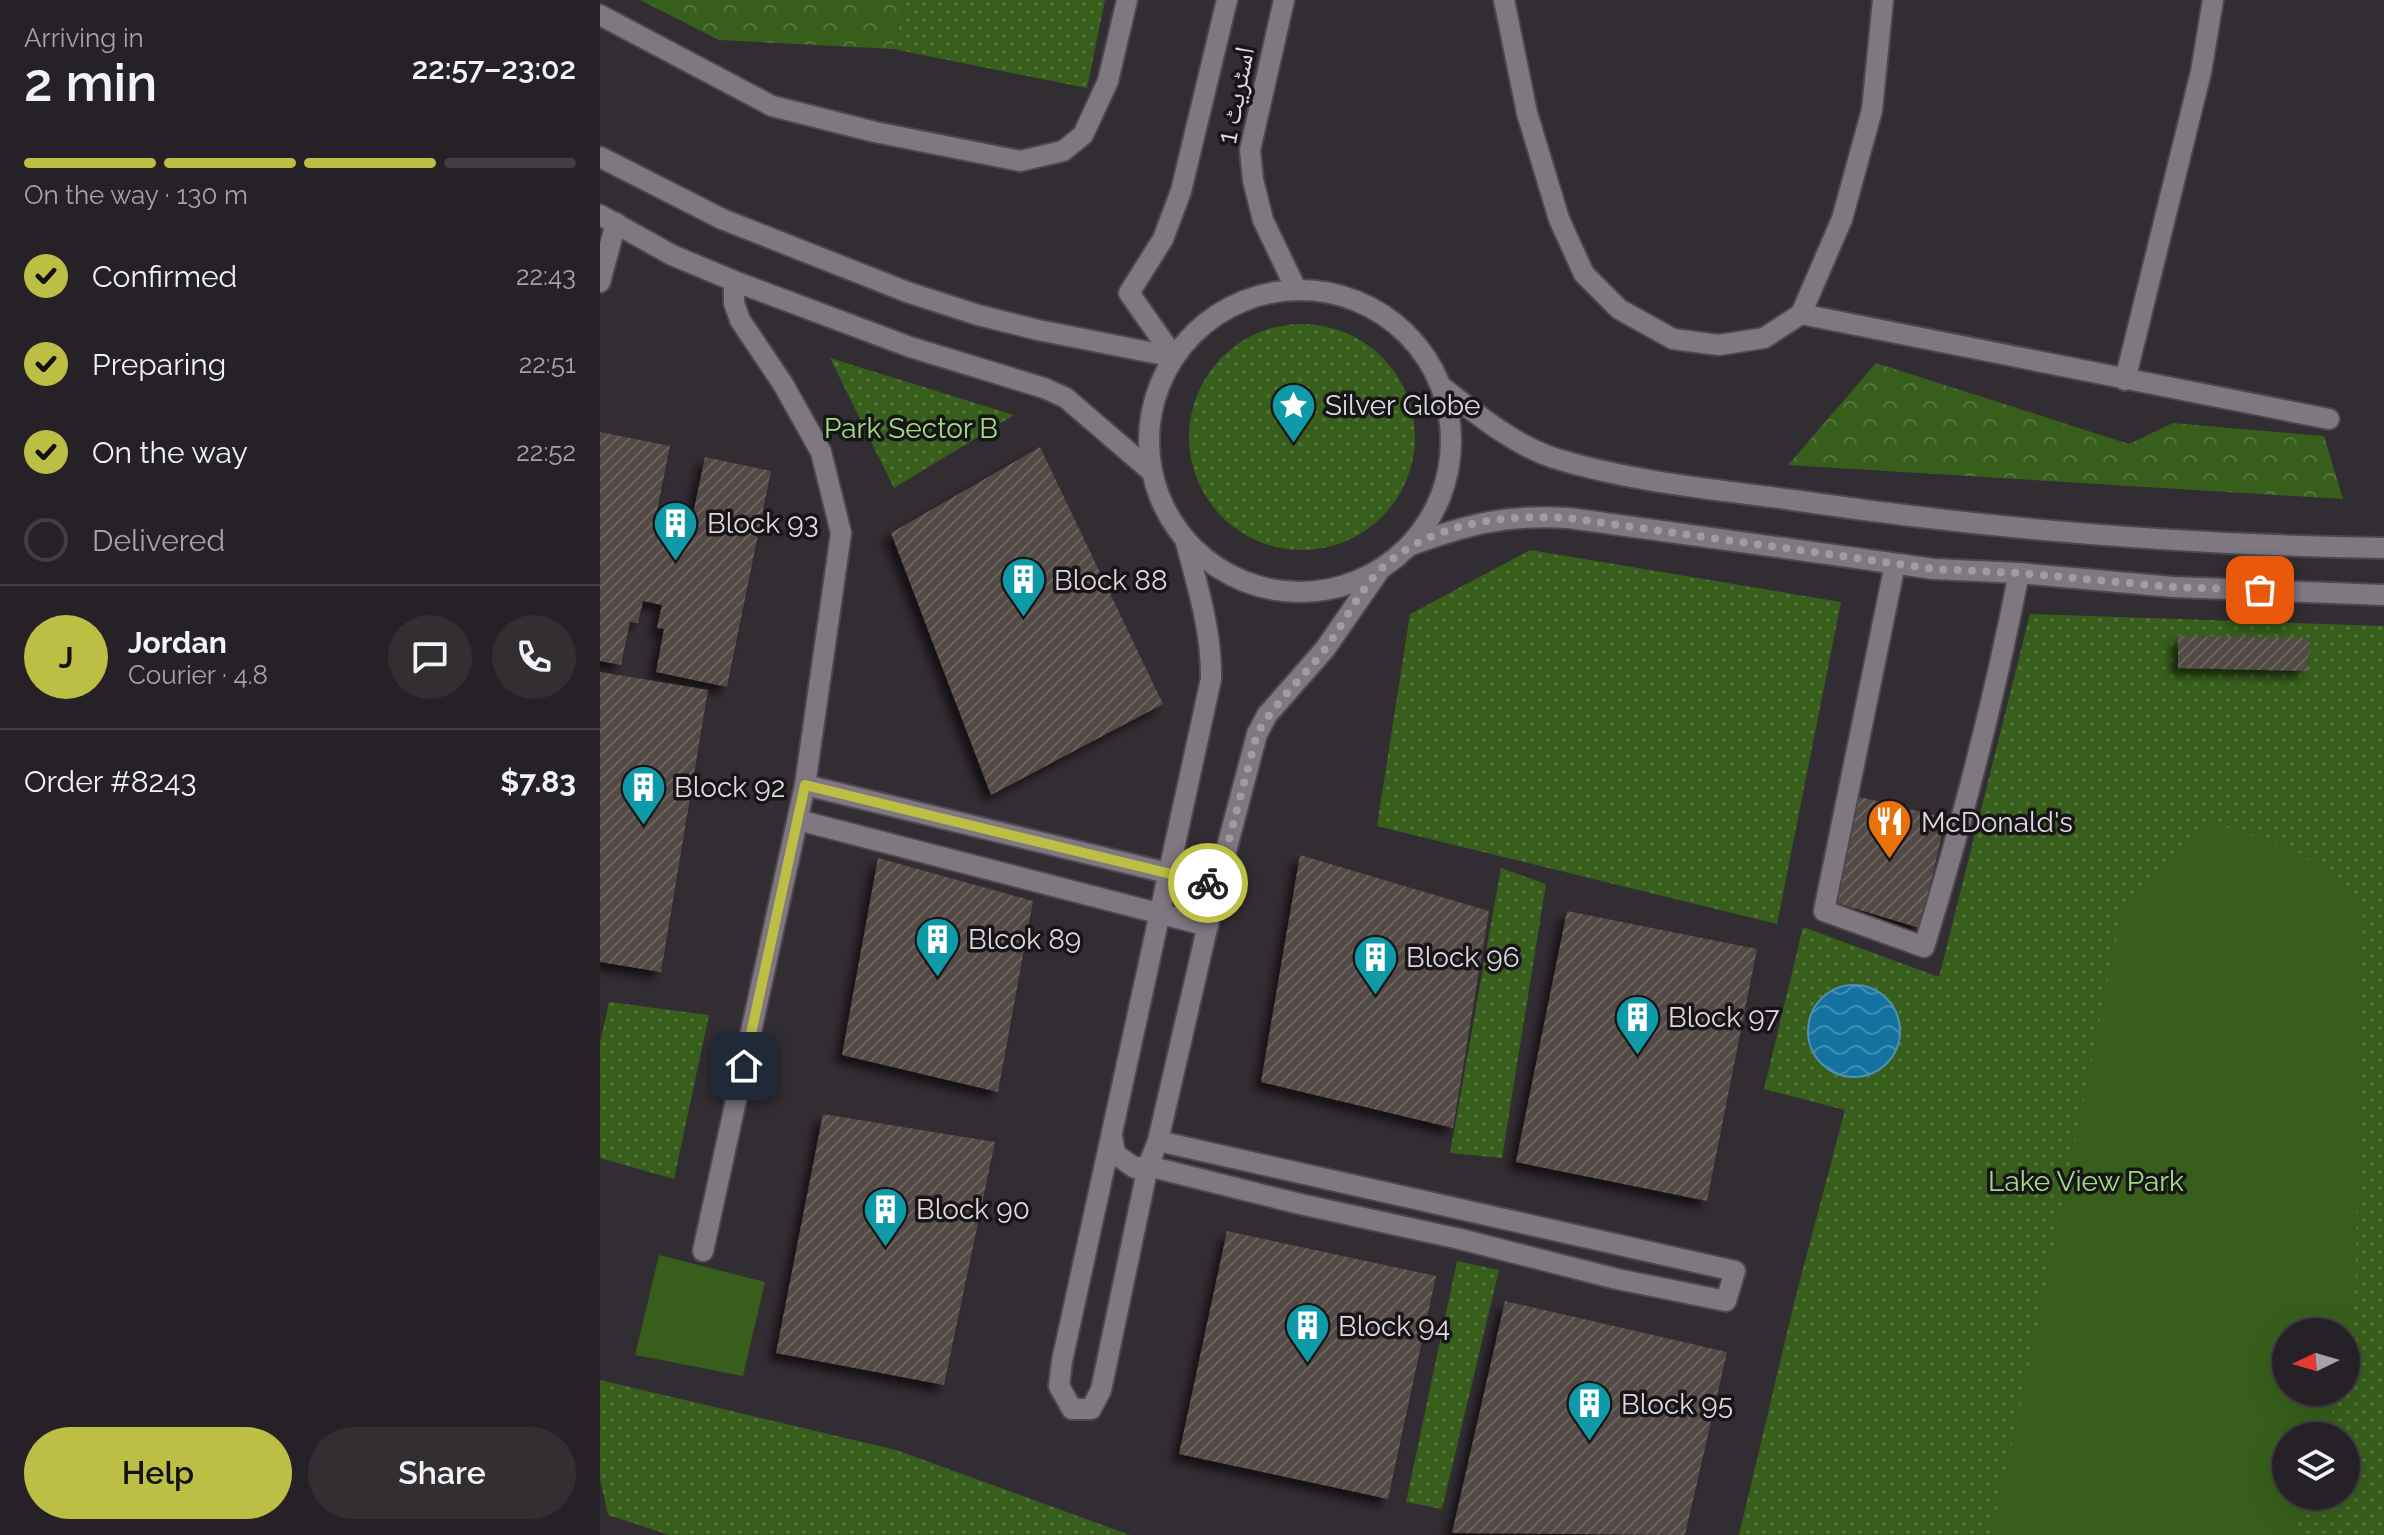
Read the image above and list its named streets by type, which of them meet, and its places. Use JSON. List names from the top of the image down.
{
  "streets": {
    "street": ["اسٹریٹ 1"]
  },
  "parks": ["Park Sector B", "Lake View Park"],
  "places": {
    "place": ["Silver Globe"],
    "building": [
      "Block 93",
      "Block 88",
      "Block 92",
      "Blcok 89",
      "Block 96",
      "Block 97",
      "Block 90",
      "Block 94",
      "Block 95"
    ],
    "restaurant": ["McDonald's"]
  },
  "north": "left",
  "page": {
    "heading": ["2 min", "Arriving in", "22:57–23:02"],
    "panel": [
      "Jordan",
      "Courier · 4.8",
      "Order #8243",
      "$7.83"
    ],
    "bar": "On the way · 130 m",
    "list": [
      ["Confirmed", "22:43"],
      ["Preparing", "22:51"],
      ["On the way", "22:52"],
      "Delivered"
    ],
    "round": "J",
    "buttons": ["Help", "Share"]
  }
}
